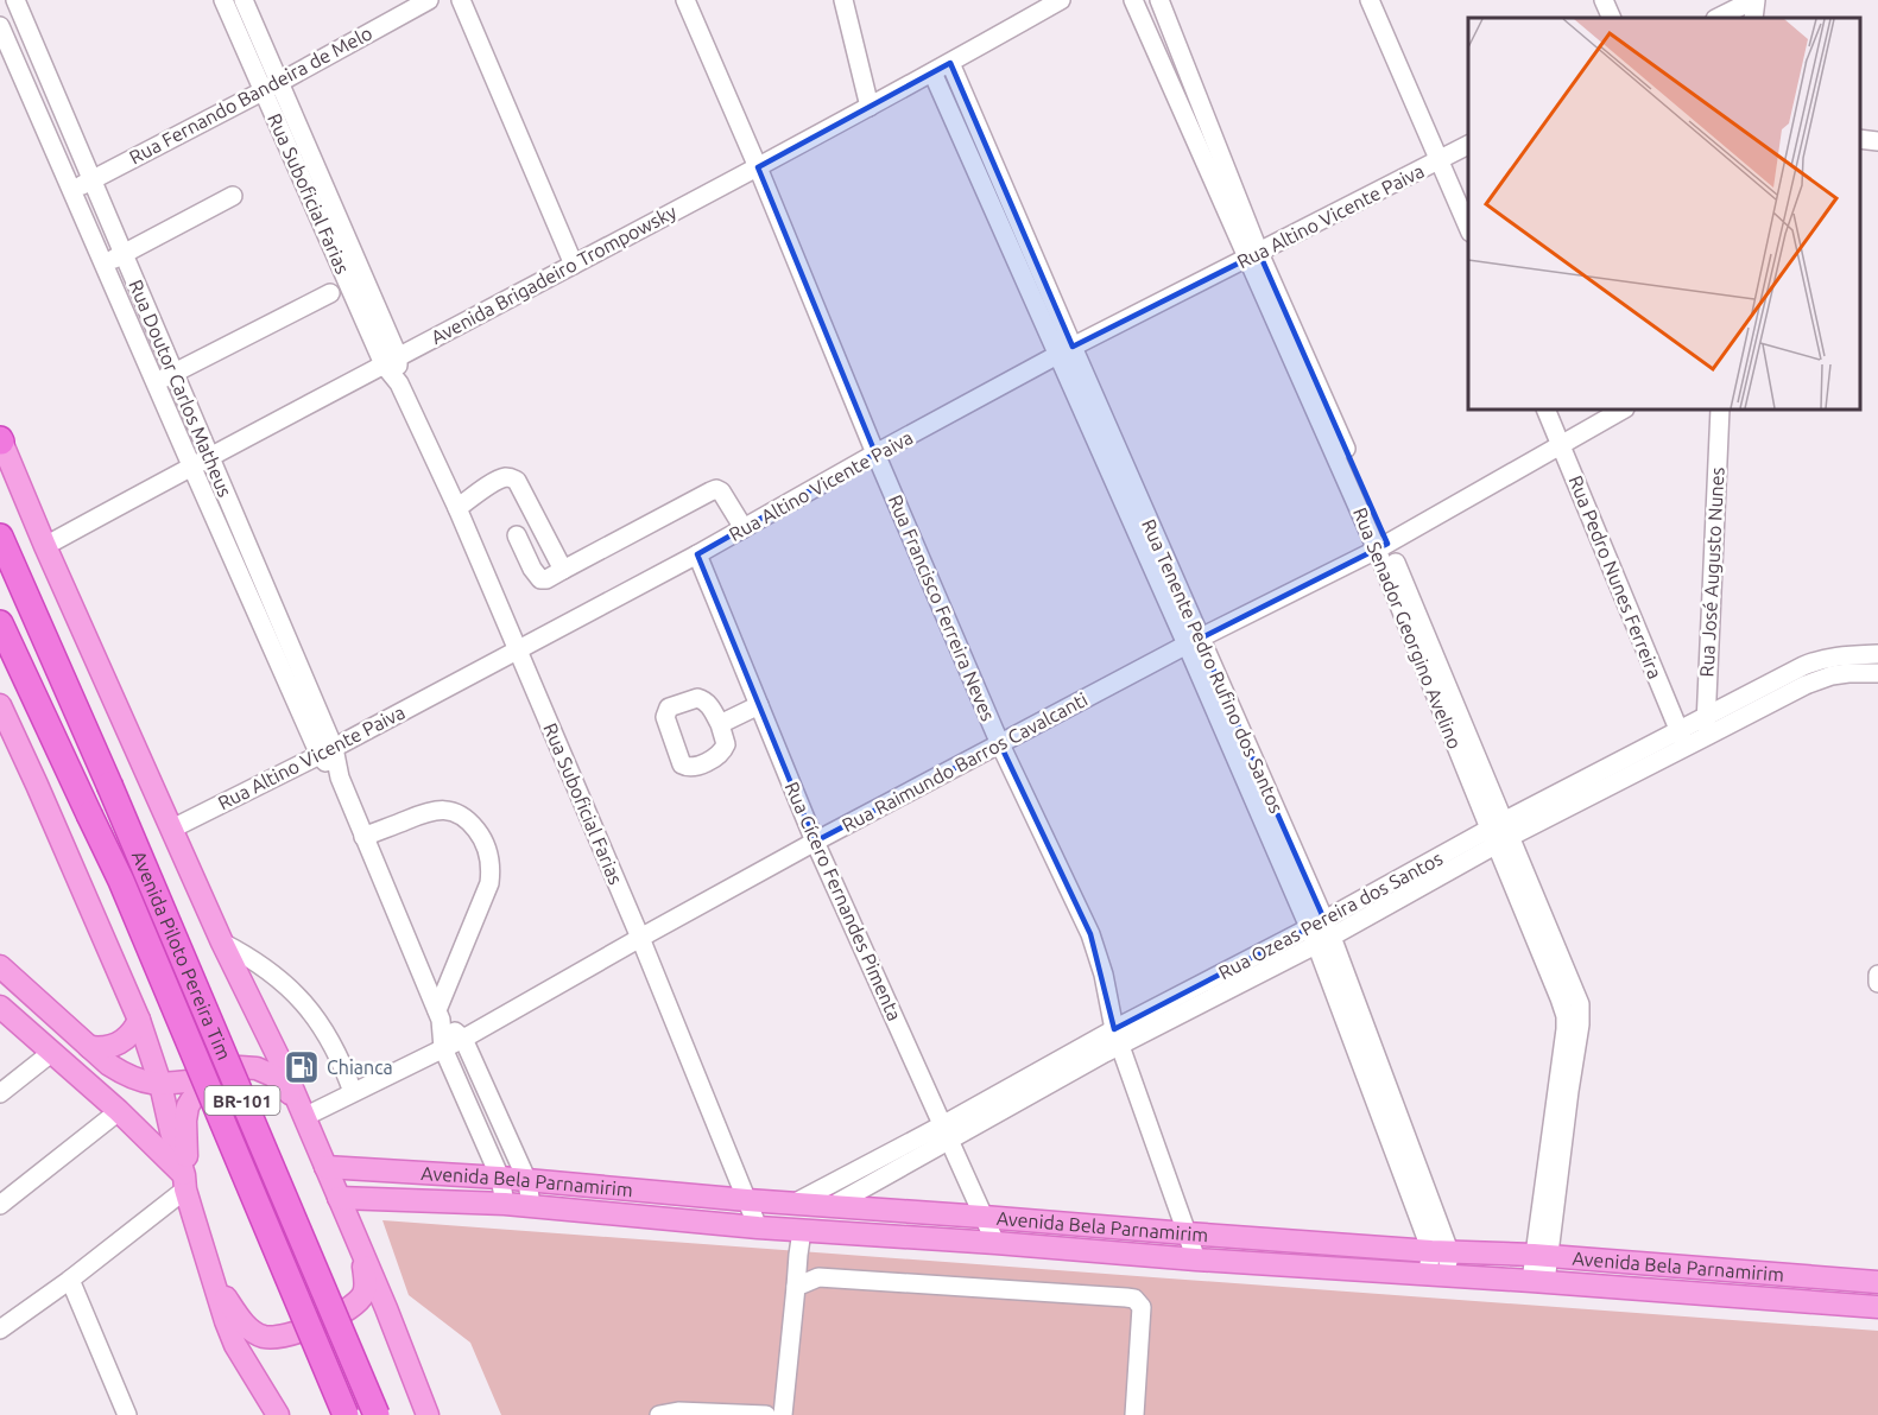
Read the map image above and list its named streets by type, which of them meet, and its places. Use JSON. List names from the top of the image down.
{
  "streets": {
    "highway": ["Avenida Piloto Pereira Tim", "BR-101"],
    "main road": ["Avenida Bela Parnamirim"],
    "street": [
      "Rua Fernando Bandeira de Melo",
      "Rua Suboficial Farias",
      "Rua Altino Vicente Paiva",
      "Avenida Brigadeiro Trompowsky",
      "Rua Doutor Carlos Matheus",
      "Rua José Augusto Nunes",
      "Rua Pedro Nunes Ferreira",
      "Rua Francisco Ferreira Neves",
      "Rua Senador Georgino Avelino",
      "Rua Tenente Pedro Rufino dos Santos",
      "Rua Raimundo Barros Cavalcanti",
      "Rua Cícero Fernandes Pimenta",
      "Rua Ozeas Pereira dos Santos"
    ]
  },
  "crossings": [
    ["Rua Fernando Bandeira de Melo", "Rua Suboficial Farias"],
    ["Rua Fernando Bandeira de Melo", "Rua Doutor Carlos Matheus"],
    ["Rua Suboficial Farias", "Rua Altino Vicente Paiva"],
    ["Rua Suboficial Farias", "Avenida Brigadeiro Trompowsky"],
    ["Rua Suboficial Farias", "Rua Raimundo Barros Cavalcanti"],
    ["Rua Suboficial Farias", "Avenida Bela Parnamirim"],
    ["Rua Altino Vicente Paiva", "Rua Doutor Carlos Matheus"],
    ["Rua Altino Vicente Paiva", "Rua Francisco Ferreira Neves"],
    ["Rua Altino Vicente Paiva", "Rua Senador Georgino Avelino"],
    ["Rua Altino Vicente Paiva", "Rua Tenente Pedro Rufino dos Santos"],
    ["Rua Altino Vicente Paiva", "Rua Cícero Fernandes Pimenta"],
    ["Avenida Brigadeiro Trompowsky", "Rua Doutor Carlos Matheus"],
    ["Avenida Brigadeiro Trompowsky", "Rua Francisco Ferreira Neves"],
    ["Avenida Brigadeiro Trompowsky", "Rua Tenente Pedro Rufino dos Santos"],
    ["Rua Doutor Carlos Matheus", "Rua Raimundo Barros Cavalcanti"],
    ["Rua Doutor Carlos Matheus", "Avenida Bela Parnamirim"],
    ["Rua José Augusto Nunes", "Rua Ozeas Pereira dos Santos"],
    ["Rua Pedro Nunes Ferreira", "Rua Raimundo Barros Cavalcanti"],
    ["Rua Pedro Nunes Ferreira", "Rua Ozeas Pereira dos Santos"],
    ["Rua Francisco Ferreira Neves", "Rua Raimundo Barros Cavalcanti"],
    ["Rua Francisco Ferreira Neves", "Rua Ozeas Pereira dos Santos"],
    ["Rua Francisco Ferreira Neves", "Avenida Bela Parnamirim"],
    ["Rua Senador Georgino Avelino", "Rua Raimundo Barros Cavalcanti"],
    ["Rua Senador Georgino Avelino", "Rua Ozeas Pereira dos Santos"],
    ["Rua Senador Georgino Avelino", "Avenida Bela Parnamirim"],
    ["Rua Tenente Pedro Rufino dos Santos", "Rua Raimundo Barros Cavalcanti"],
    ["Rua Tenente Pedro Rufino dos Santos", "Rua Ozeas Pereira dos Santos"],
    ["Rua Tenente Pedro Rufino dos Santos", "Avenida Bela Parnamirim"],
    ["Rua Raimundo Barros Cavalcanti", "Rua Cícero Fernandes Pimenta"],
    ["Rua Cícero Fernandes Pimenta", "Rua Ozeas Pereira dos Santos"],
    ["Rua Cícero Fernandes Pimenta", "Avenida Bela Parnamirim"],
    ["Rua Ozeas Pereira dos Santos", "Avenida Bela Parnamirim"]
  ],
  "places": {
    "fuel station": ["Chianca"]
  }
}
